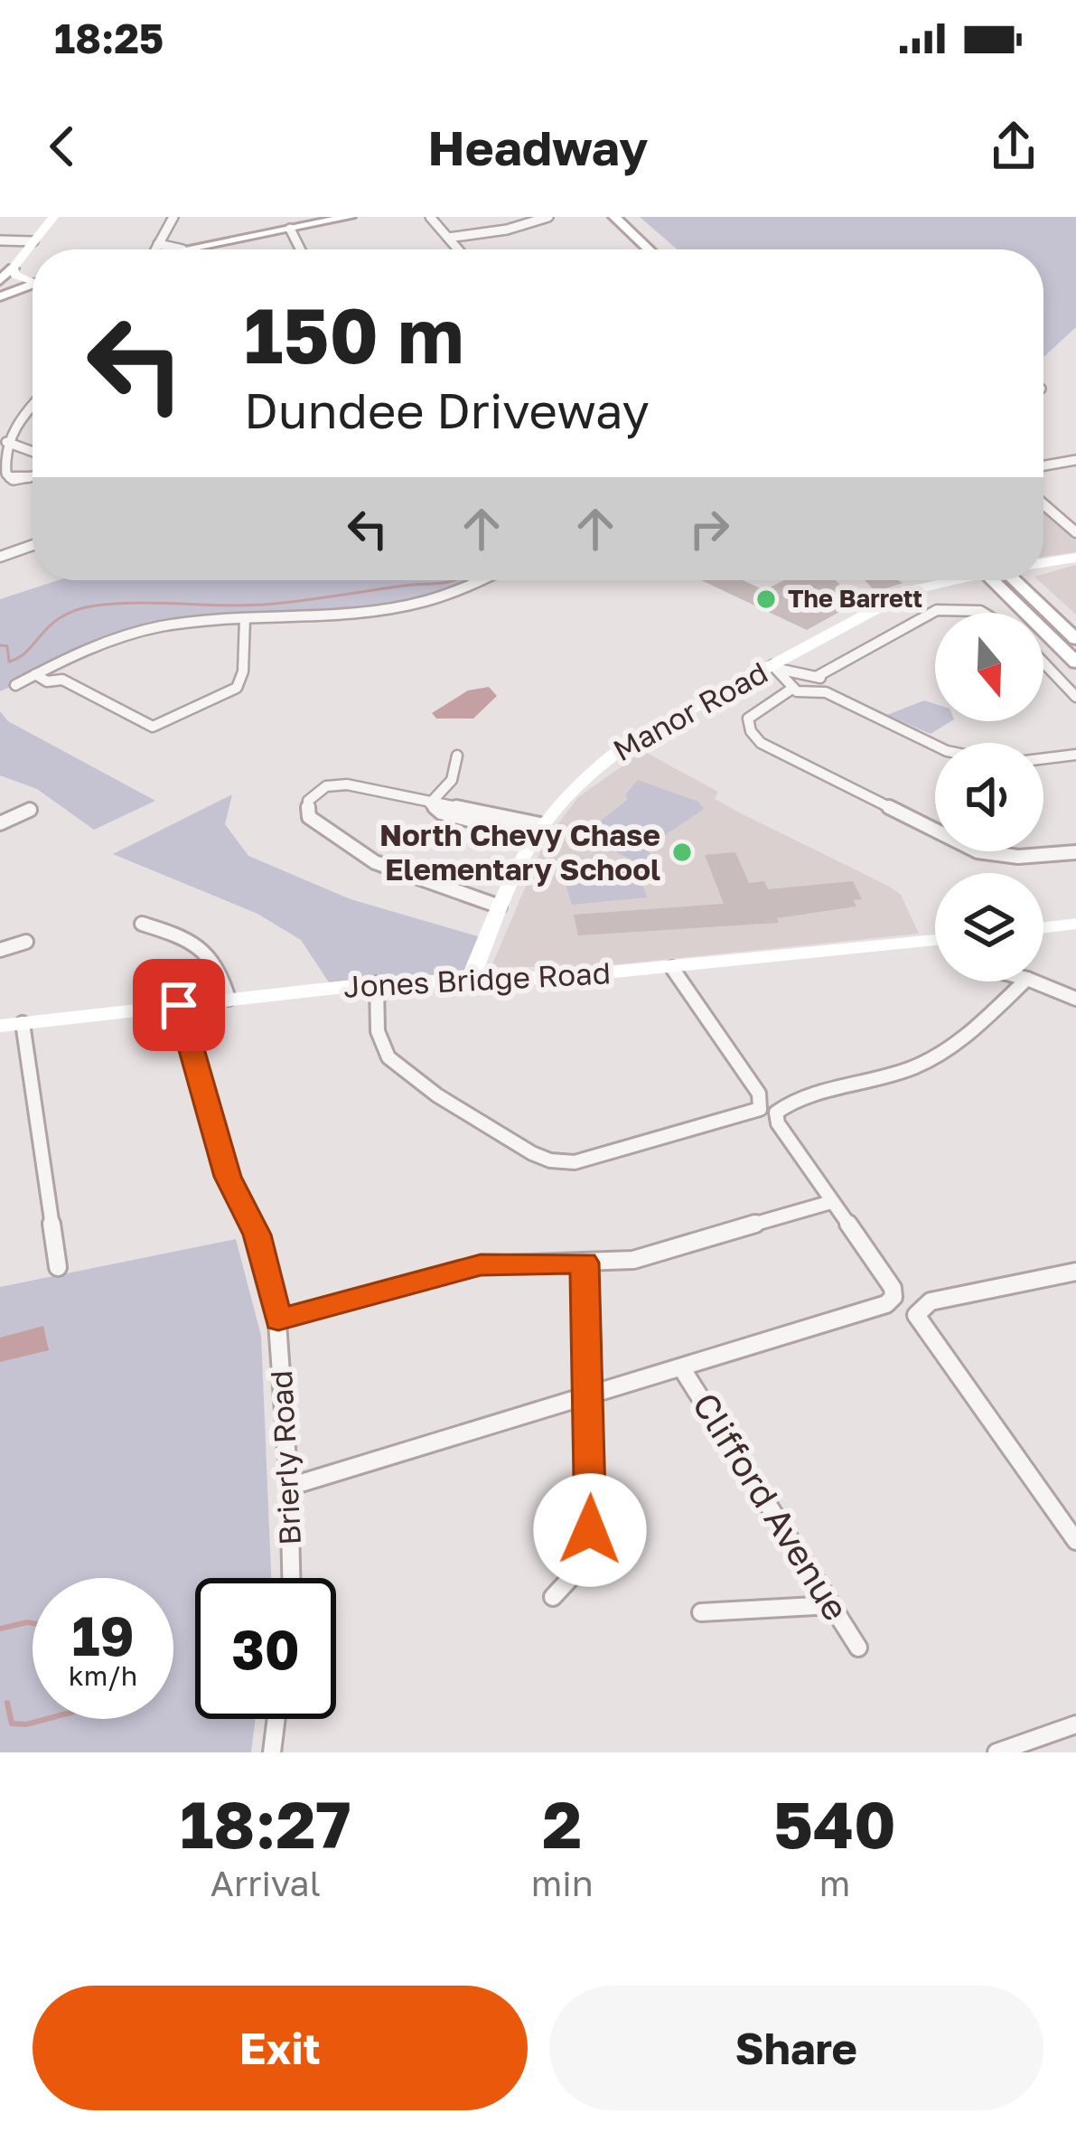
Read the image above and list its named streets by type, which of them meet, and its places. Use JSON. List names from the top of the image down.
{
  "streets": {
    "main road": ["Manor Road", "Jones Bridge Road"],
    "street": ["Brierly Road", "Clifford Avenue"]
  },
  "crossings": [
    ["Manor Road", "Jones Bridge Road"],
    ["Jones Bridge Road", "Brierly Road"]
  ],
  "places": ["The Barrett", "North Chevy Chase Elementary School"],
  "north": "bottom",
  "page": {
    "status": "18:25",
    "header": "Headway",
    "turn": ["150 m", "Dundee Driveway"],
    "speed": "19 km/h",
    "limit": "30",
    "eta": [
      "18:27",
      "Arrival",
      "2",
      "min",
      "540",
      "m"
    ],
    "buttons": ["Exit", "Share"]
  }
}
